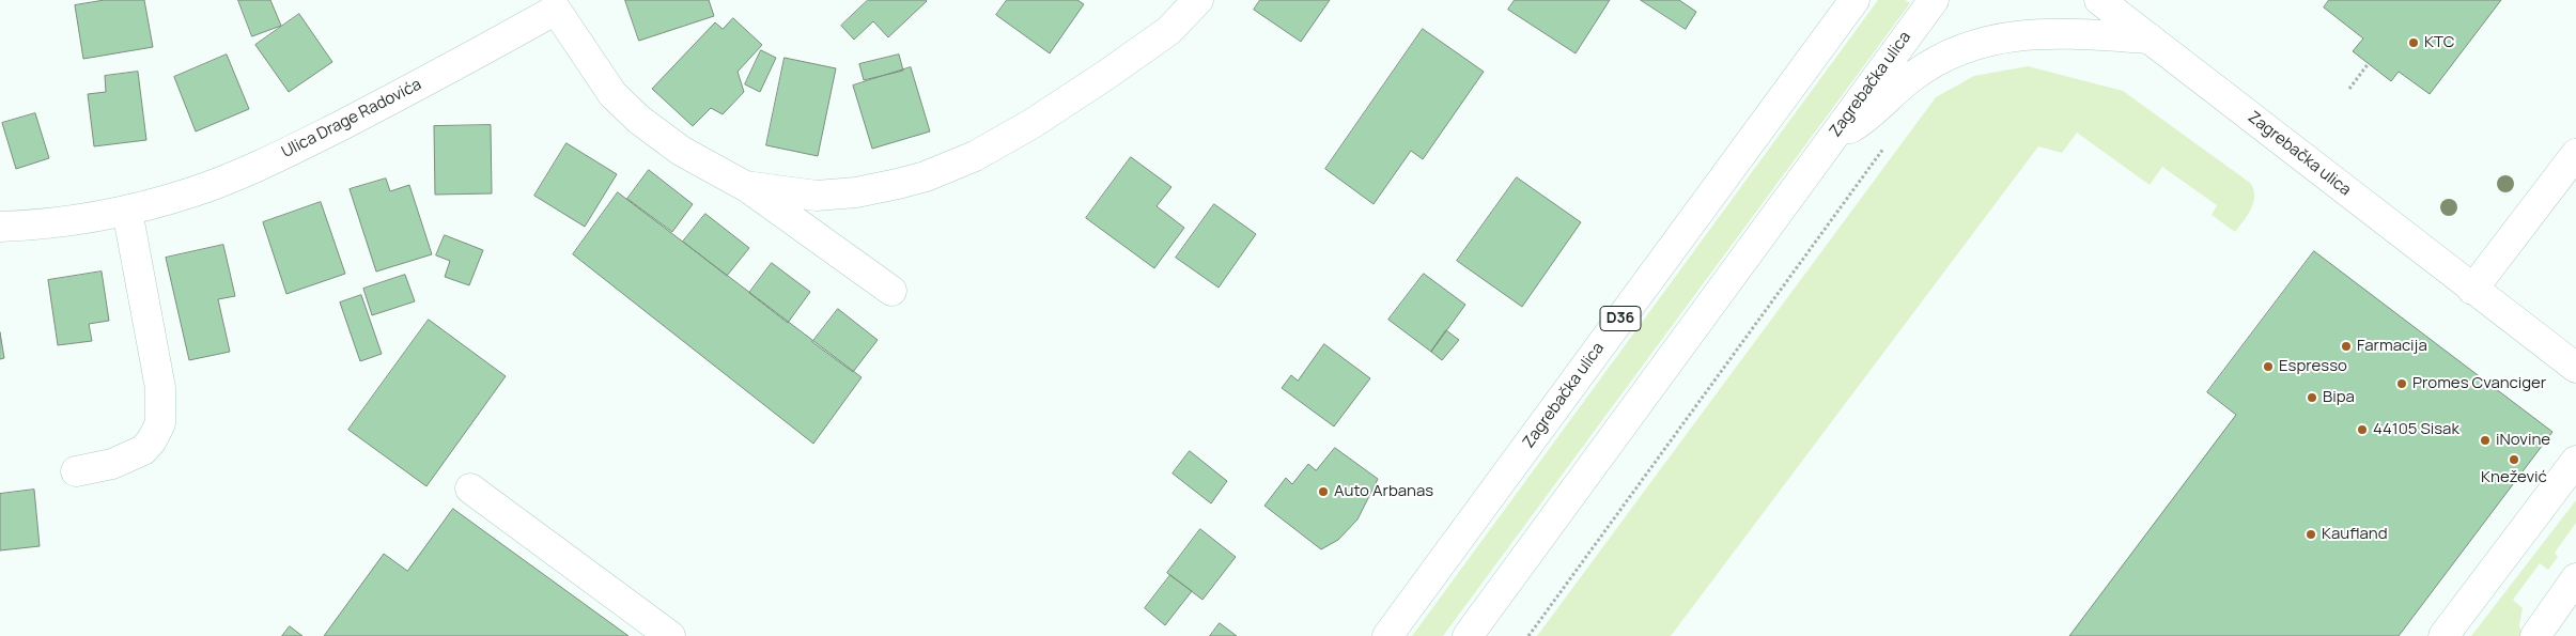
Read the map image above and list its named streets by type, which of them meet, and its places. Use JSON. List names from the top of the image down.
{
  "streets": {
    "street": ["Zagrebačka ulica", "Ulica Drage Radovića", "D36"]
  },
  "places": [
    "KTC",
    "Farmacija",
    "Espresso",
    "Promes Cvanciger",
    "Bipa",
    "44105 Sisak",
    "iNovine",
    "Knežević",
    "Auto Arbanas",
    "Kaufland"
  ]
}
